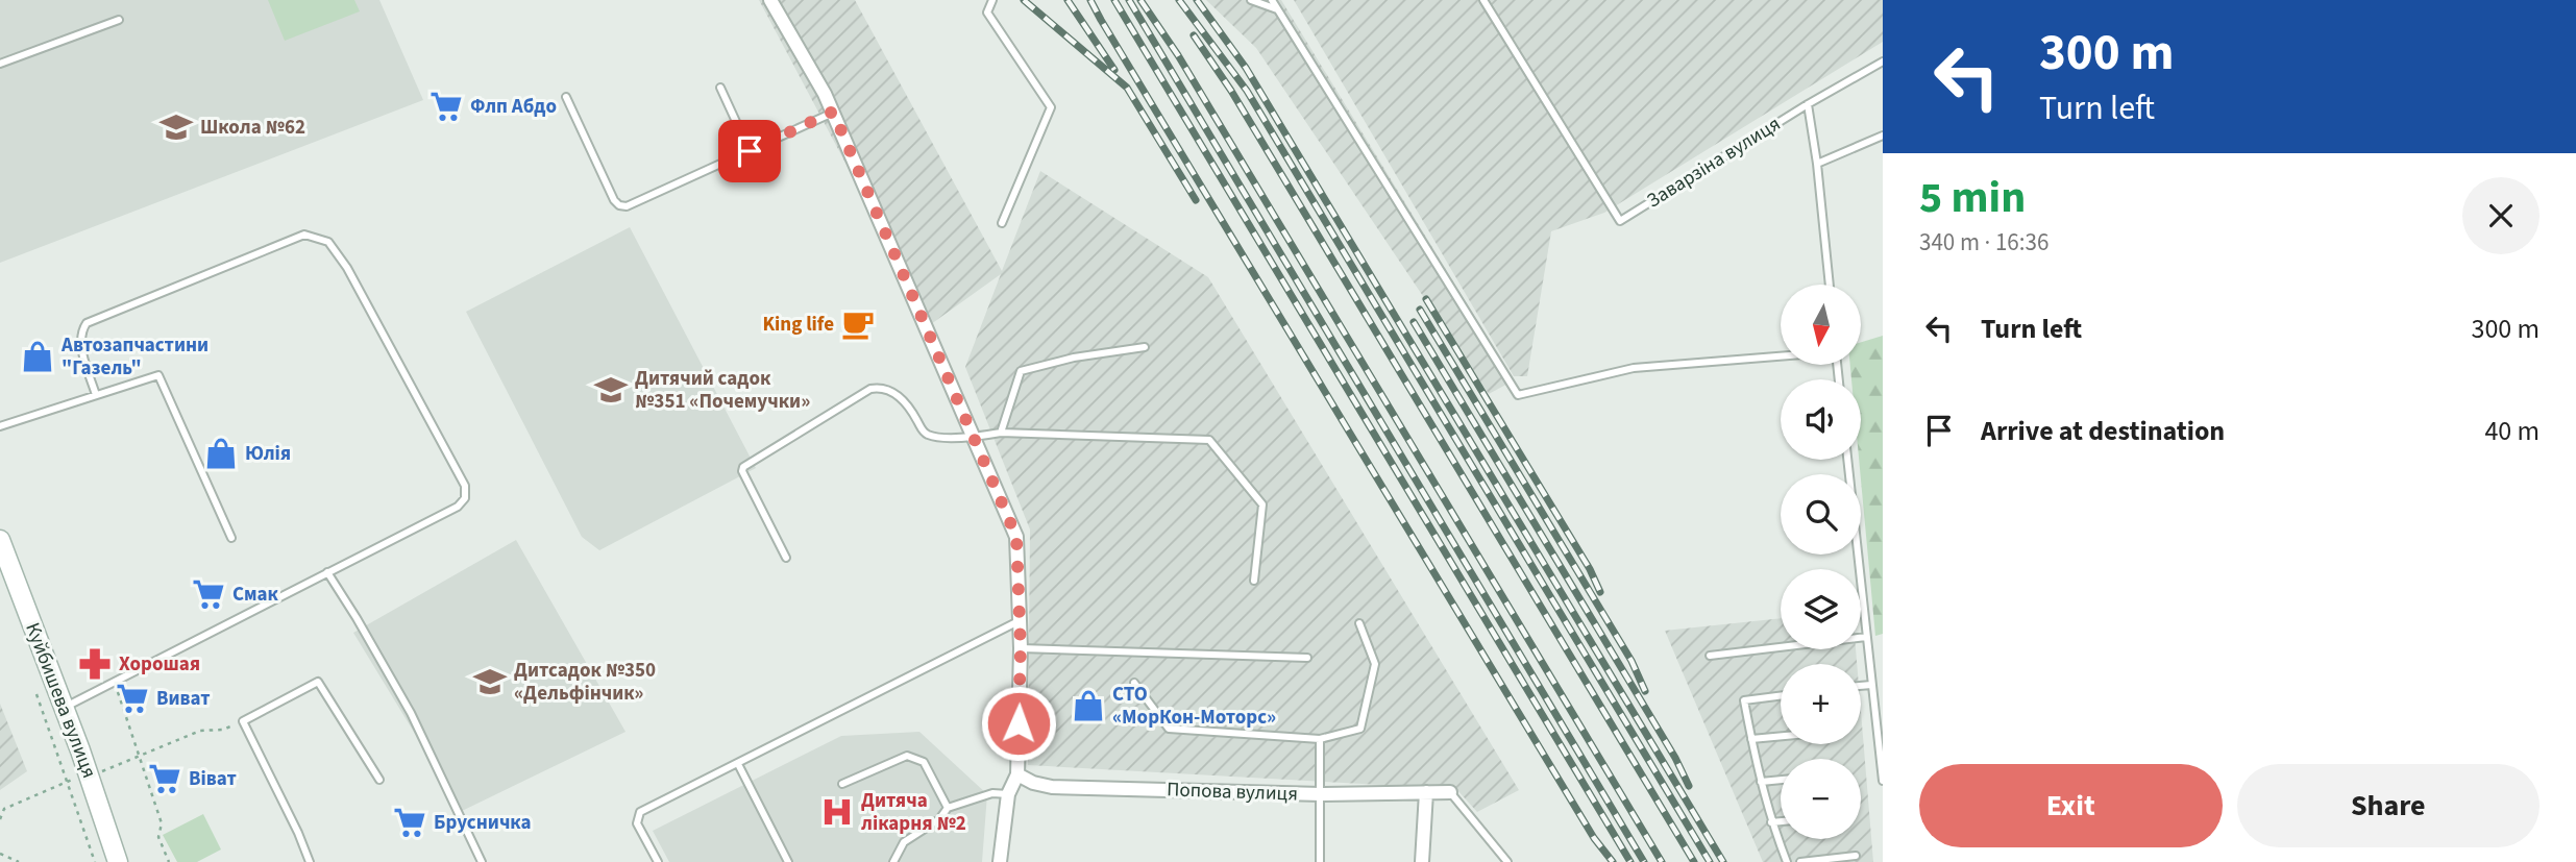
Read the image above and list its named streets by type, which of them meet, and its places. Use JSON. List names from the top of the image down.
{
  "streets": {
    "main road": ["Куйбишева вулиця"],
    "street": ["Попова вулиця"],
    "lane": ["Заварзіна вулиця"]
  },
  "places": {
    "supermarket": [
      "Флп Абдо",
      "Смак",
      "Виват",
      "Віват",
      "Брусничка"
    ],
    "school or university": ["Школа №62", "Дитячий садок №351 «Почемучки»", "Дитсадок №350 «Дельфінчик»"],
    "cafe": ["King life"],
    "shop": ["Автозапчастини \"Газель\"", "Юлія", "СТО «МорКон-Моторс»"],
    "pharmacy": ["Хорошая"],
    "hospital": ["Дитяча лікарня №2"]
  },
  "north": "bottom",
  "page": {
    "turn": ["300 m", "Turn left"],
    "heading": ["5 min", "340 m · 16:36"],
    "list": [
      {
        "name": "Turn left",
        "value": "300 m"
      },
      {
        "name": "Arrive at destination",
        "value": "40 m"
      }
    ],
    "map_buttons": ["+", "−"],
    "buttons": ["Exit", "Share"]
  }
}
